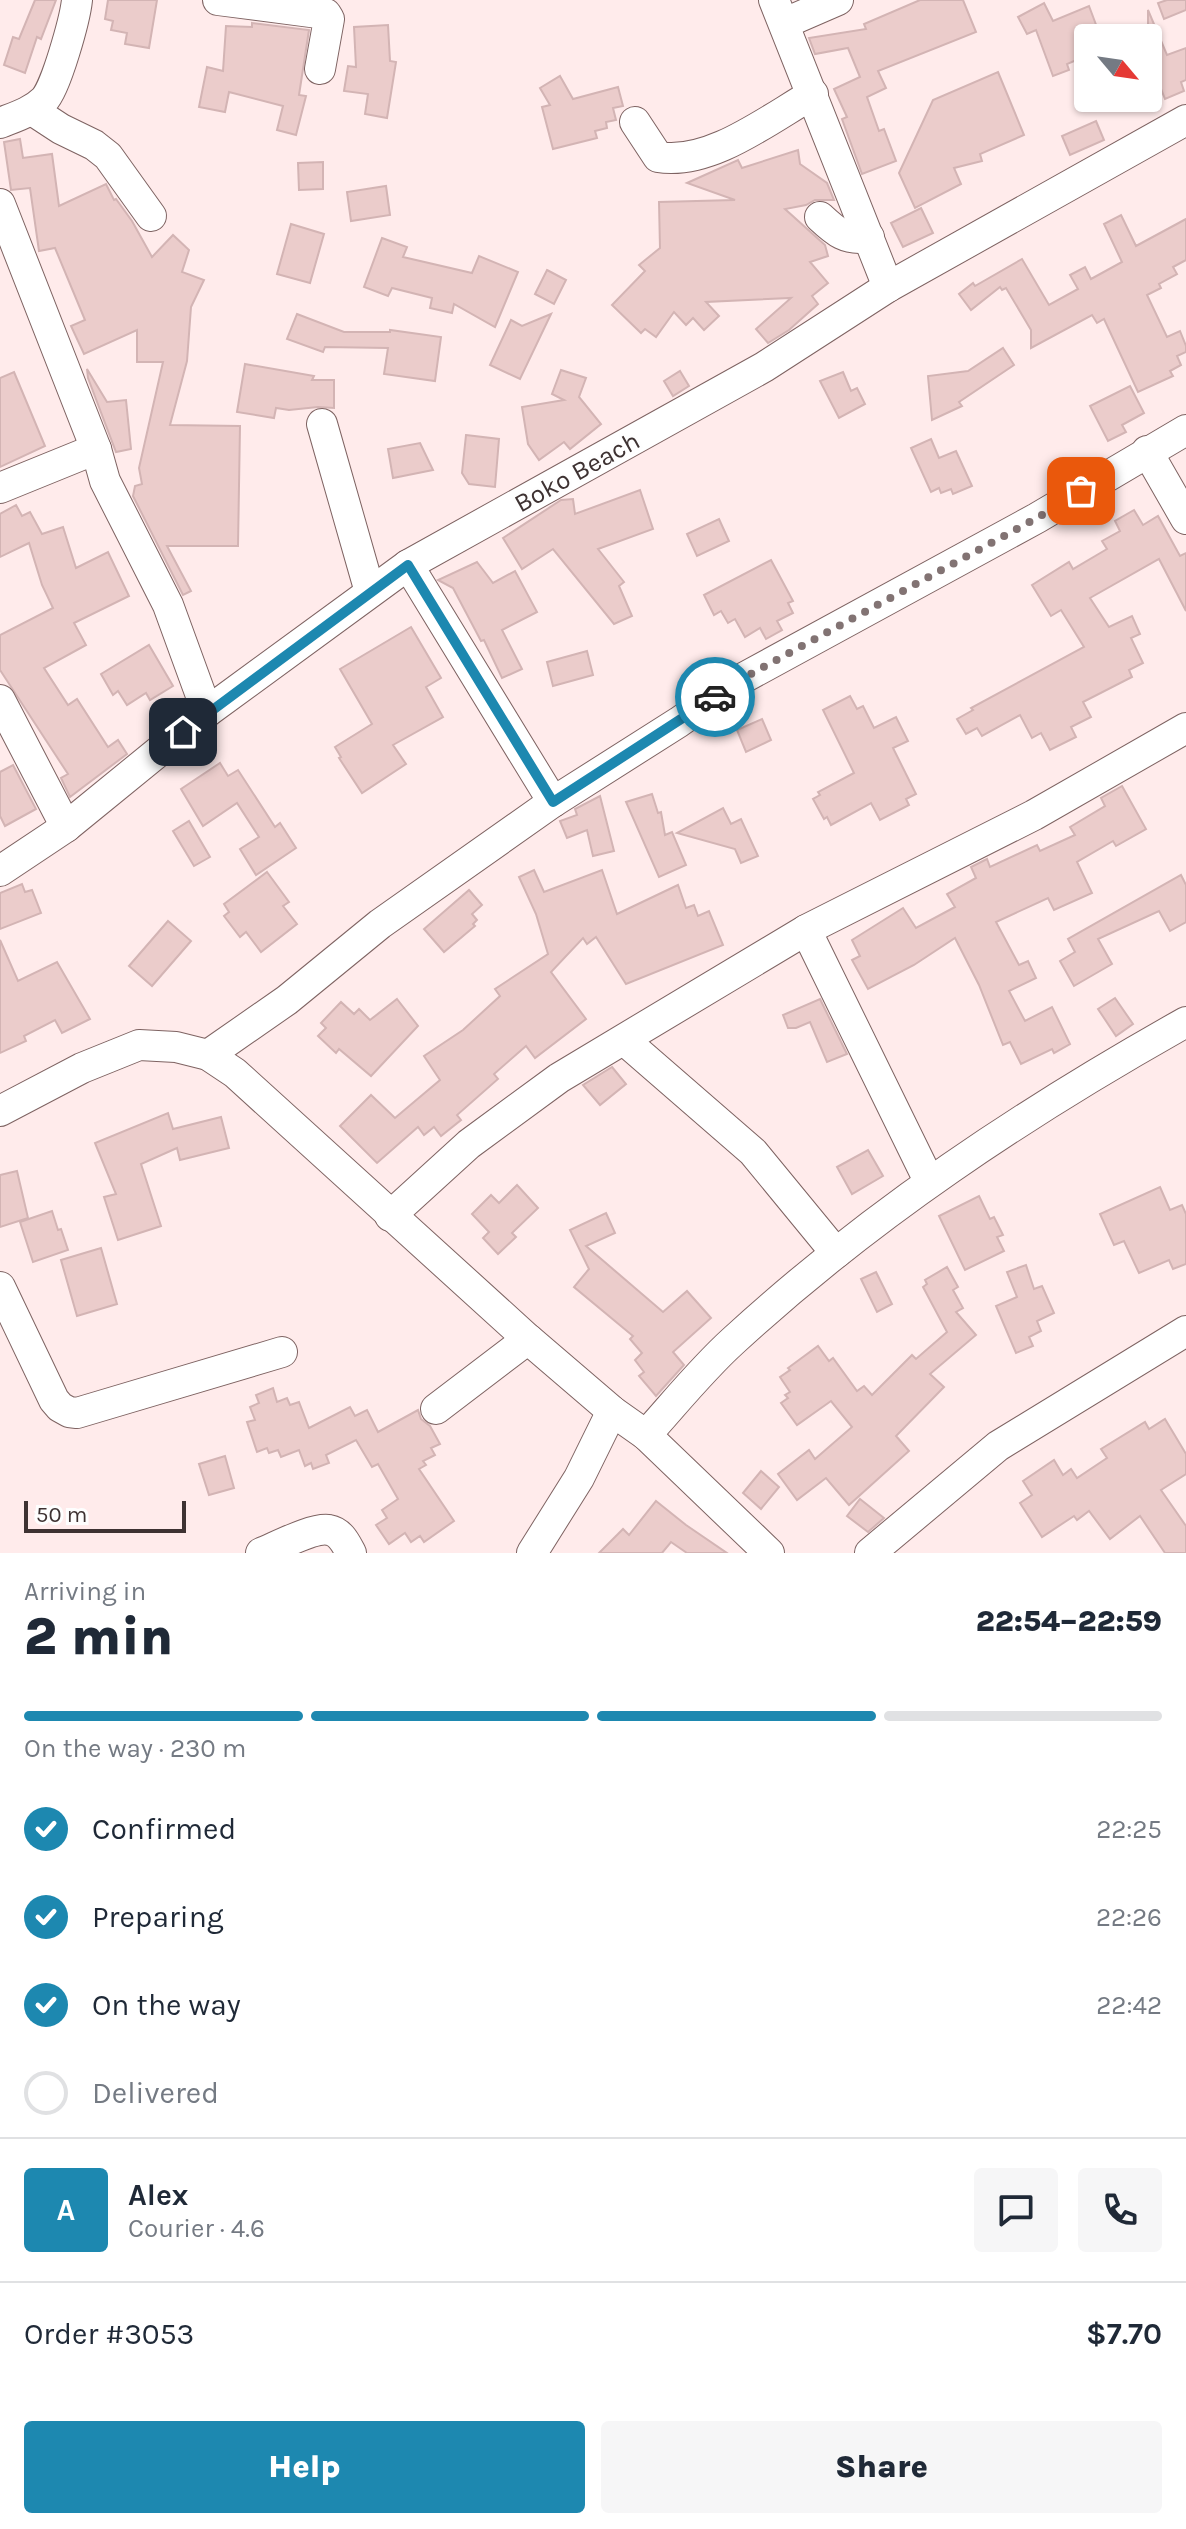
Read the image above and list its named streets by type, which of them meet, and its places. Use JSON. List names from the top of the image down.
{
  "streets": {
    "street": ["Boko Beach"]
  },
  "scale_bar": "50 m",
  "north": "bottom right",
  "page": {
    "scale": "50 m",
    "heading": ["2 min", "Arriving in", "22:54–22:59"],
    "panel": [
      "Alex",
      "Courier · 4.6",
      "Order #3053",
      "$7.70"
    ],
    "bar": "On the way · 230 m",
    "list": [
      ["Confirmed", "22:25"],
      ["Preparing", "22:26"],
      ["On the way", "22:42"],
      "Delivered"
    ],
    "round": "A",
    "buttons": ["Help", "Share"]
  }
}
